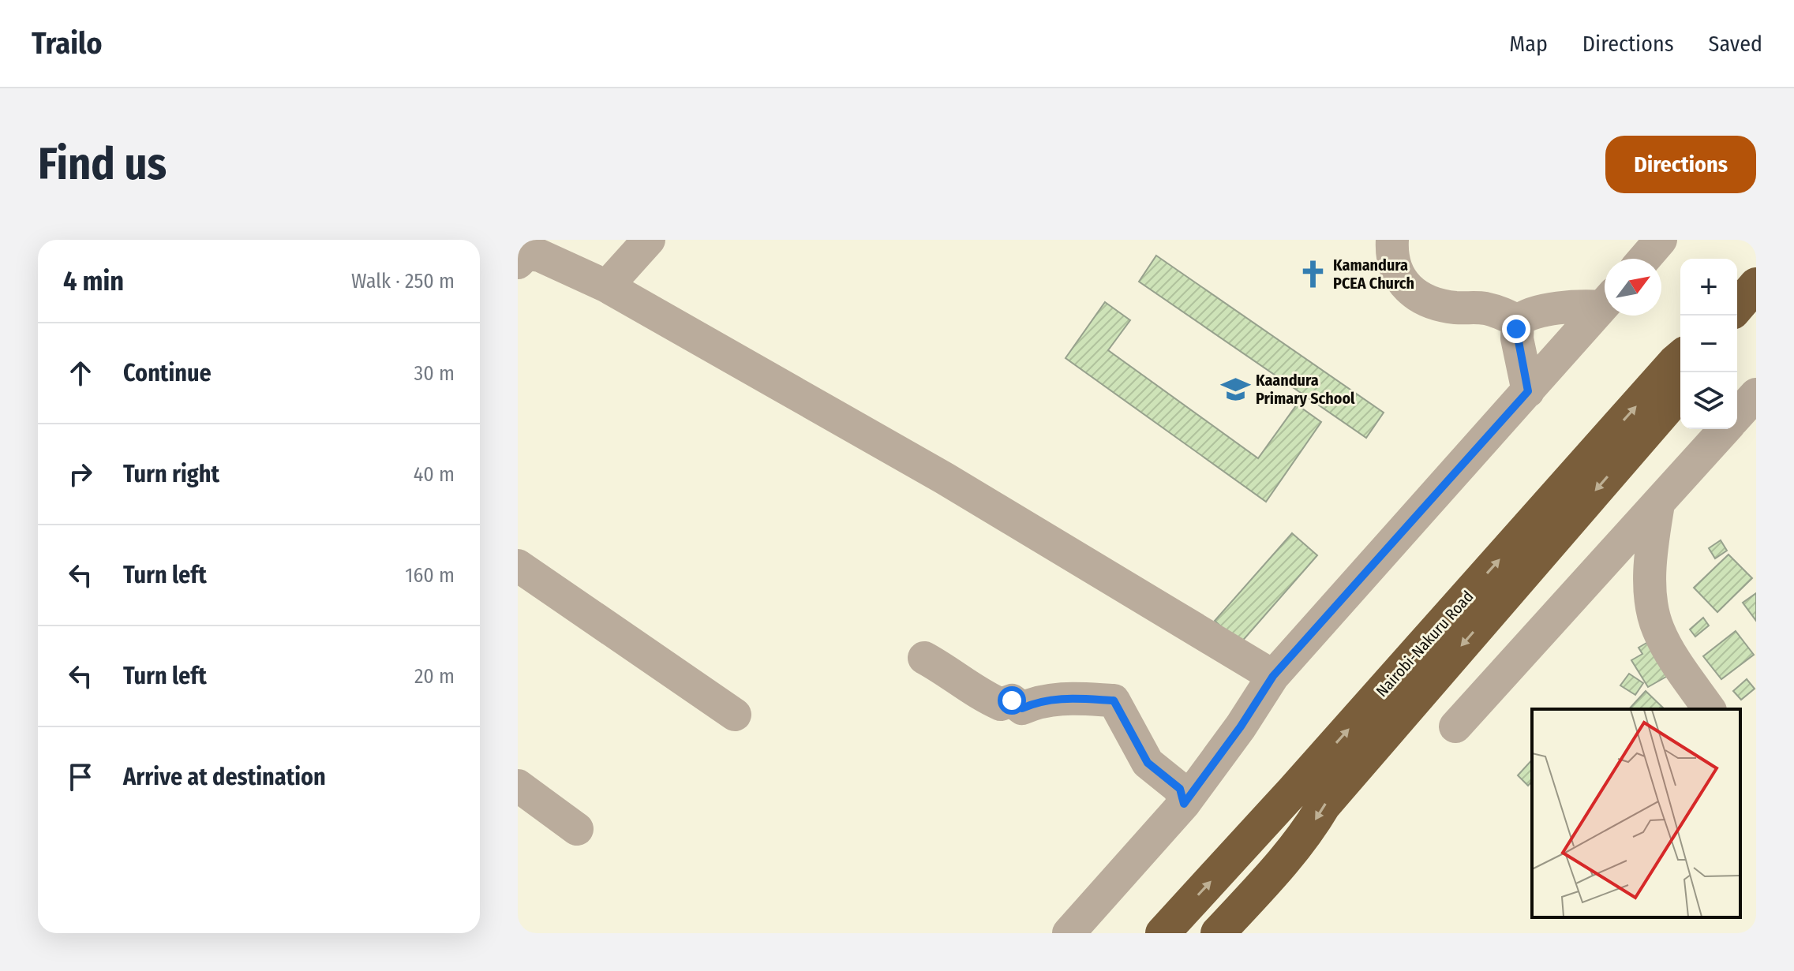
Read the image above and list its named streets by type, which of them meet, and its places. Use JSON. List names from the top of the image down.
{
  "streets": {
    "highway": ["Nairobi-Nakuru Road"]
  },
  "places": {
    "church": ["Kamandura PCEA Church"],
    "school or university": ["Kaandura Primary School"]
  },
  "north": "top right",
  "page": {
    "header": "Trailo",
    "nav": ["Map", "Directions", "Saved"],
    "buttons": "Directions",
    "title": "Find us",
    "heading": ["4 min", "Walk · 250 m"],
    "map_buttons": ["+", "−"],
    "list": [
      ["Continue", "30 m"],
      ["Turn right", "40 m"],
      ["Turn left", "160 m"],
      ["Turn left", "20 m"],
      "Arrive at destination"
    ]
  }
}
